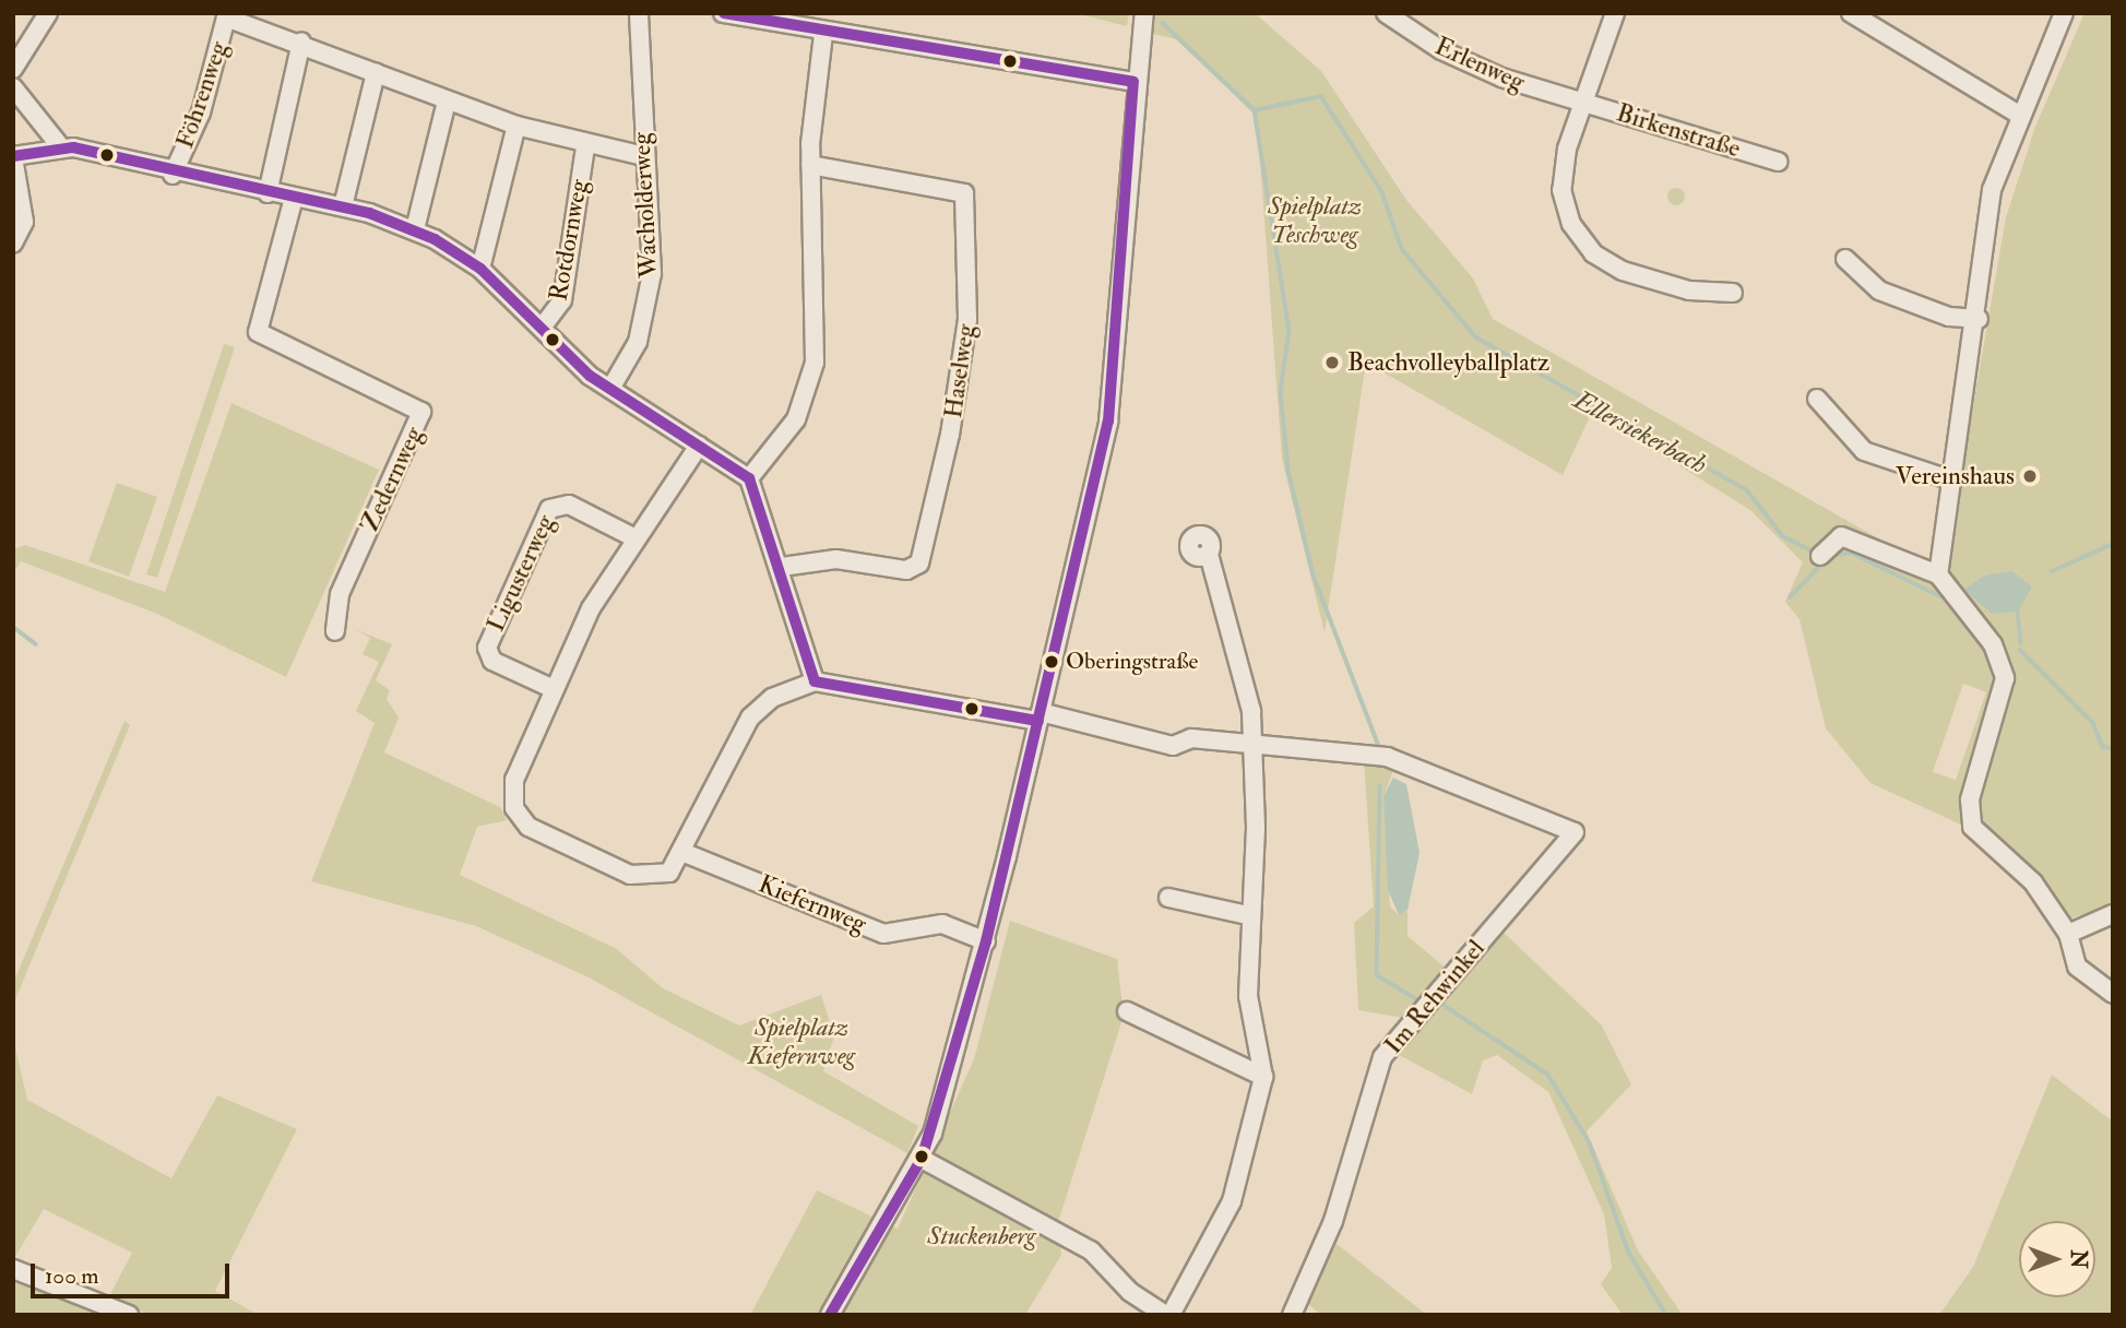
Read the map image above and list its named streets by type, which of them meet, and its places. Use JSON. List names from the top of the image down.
{
  "streets": {
    "street": [
      "Erlenweg",
      "Föhrenweg",
      "Birkenstraße",
      "Wacholderweg",
      "Rotdornweg",
      "Haselweg",
      "Zedernweg",
      "Ligusterweg",
      "Kiefernweg",
      "Im Rehwinkel"
    ]
  },
  "crossings": [
    ["Erlenweg", "Birkenstraße"],
    ["Föhrenweg", "Rotdornweg"],
    ["Wacholderweg", "Rotdornweg"]
  ],
  "water": ["Ellersiekerbach"],
  "parks": ["Spielplatz Teschweg", "Spielplatz Kiefernweg", "Stuckenberg"],
  "places": ["Beachvolleyballplatz", "Vereinshaus", "Oberingstraße"],
  "scale_bar": "100 m",
  "north": "right"
}
